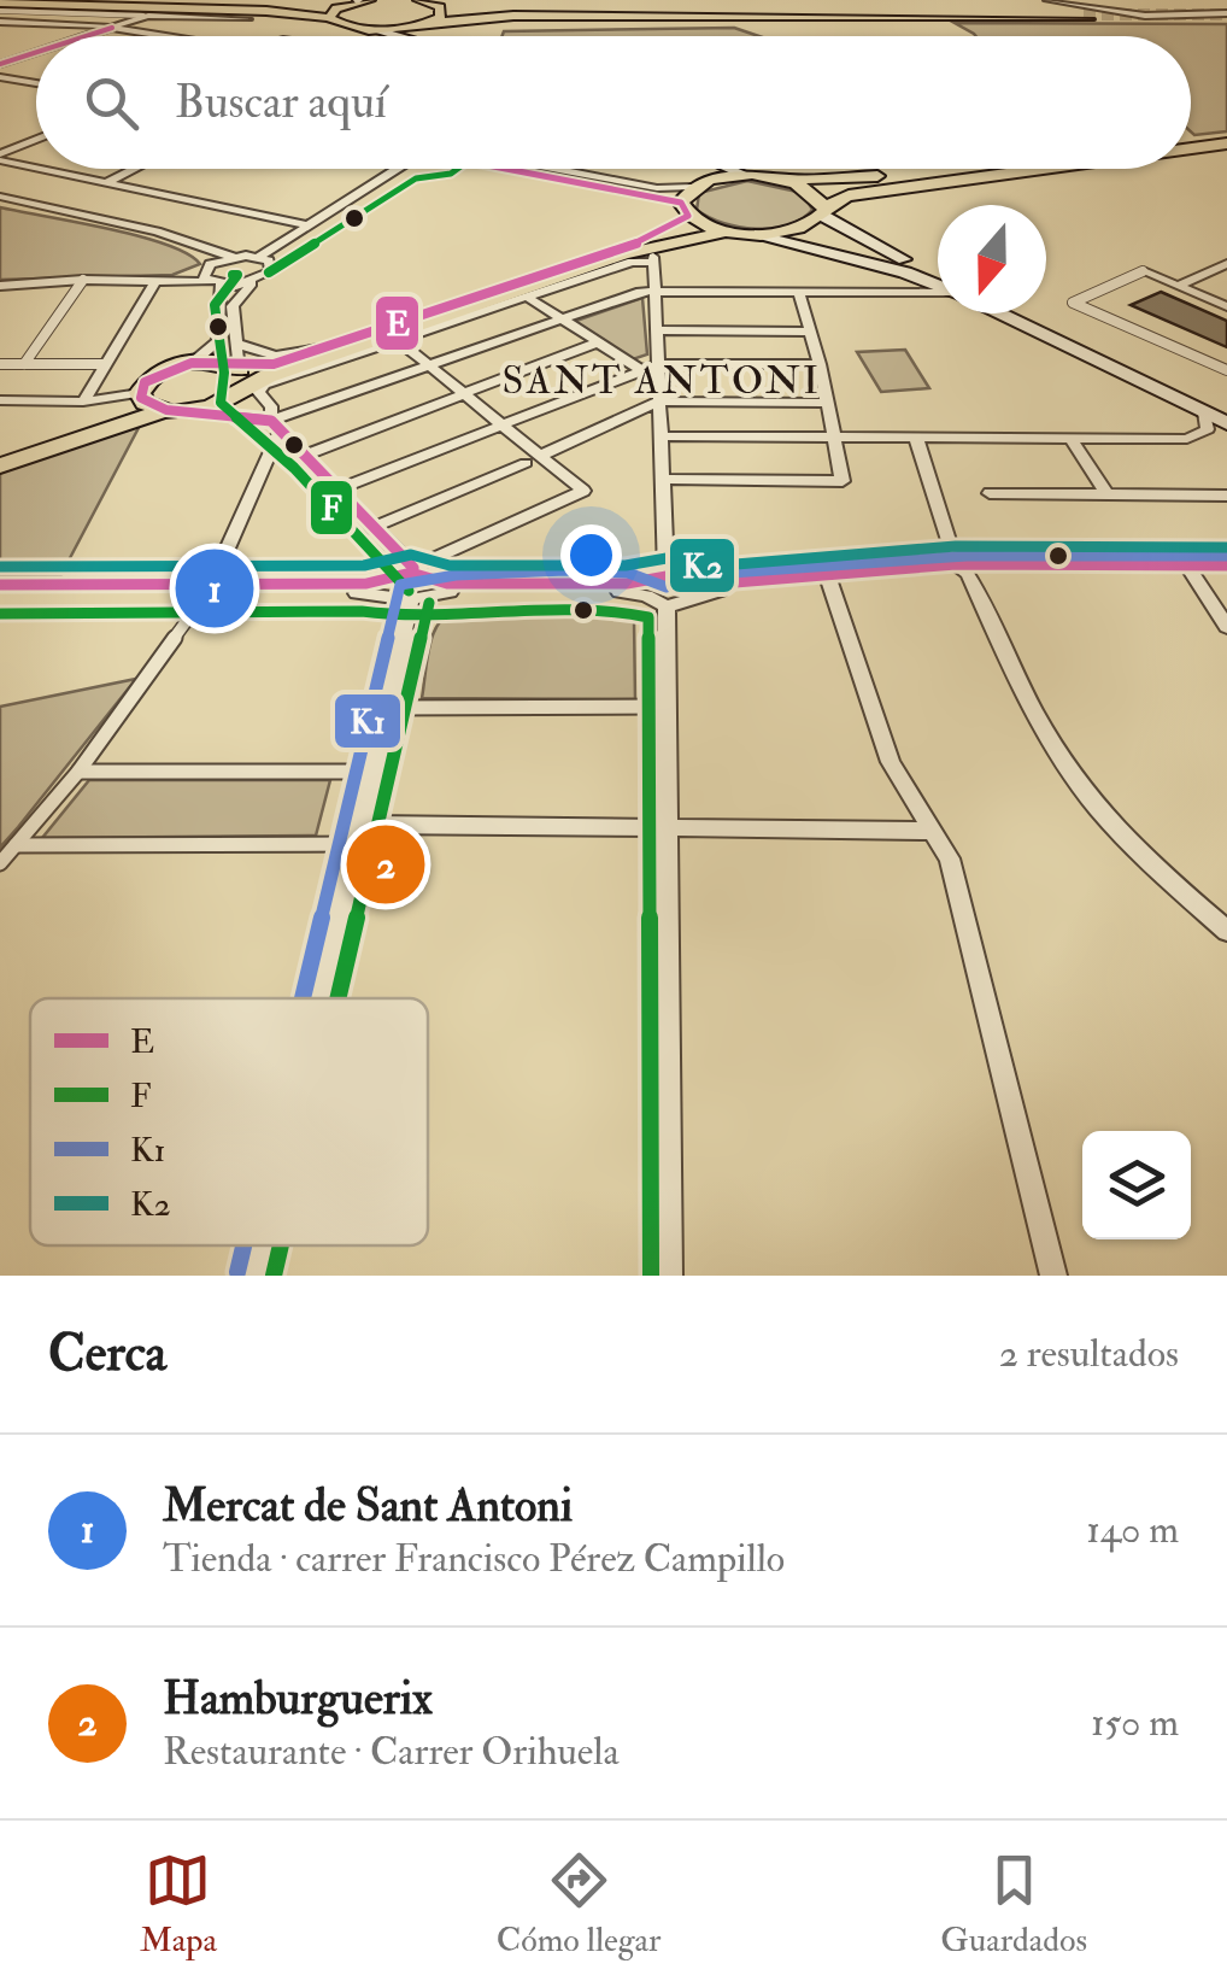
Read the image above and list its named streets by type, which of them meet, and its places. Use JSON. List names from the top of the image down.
{
  "districts": ["SANT ANTONI"],
  "lines": [
    "transit line E",
    "transit line F",
    "transit line K2",
    "transit line K1"
  ],
  "legend": [
    "E",
    "F",
    "K1",
    "K2"
  ],
  "north": "bottom",
  "page": {
    "search": "Buscar aquí",
    "pins": ["1", "2"],
    "heading": ["Cerca", "2 resultados"],
    "list": [
      {
        "mark": "1",
        "name": "Mercat de Sant Antoni",
        "note": "Tienda · carrer Francisco Pérez Campillo",
        "value": "140 m"
      },
      {
        "mark": "2",
        "name": "Hamburguerix",
        "note": "Restaurante · Carrer Orihuela",
        "value": "150 m"
      }
    ],
    "nav": ["Mapa", "Cómo llegar", "Guardados"]
  }
}
